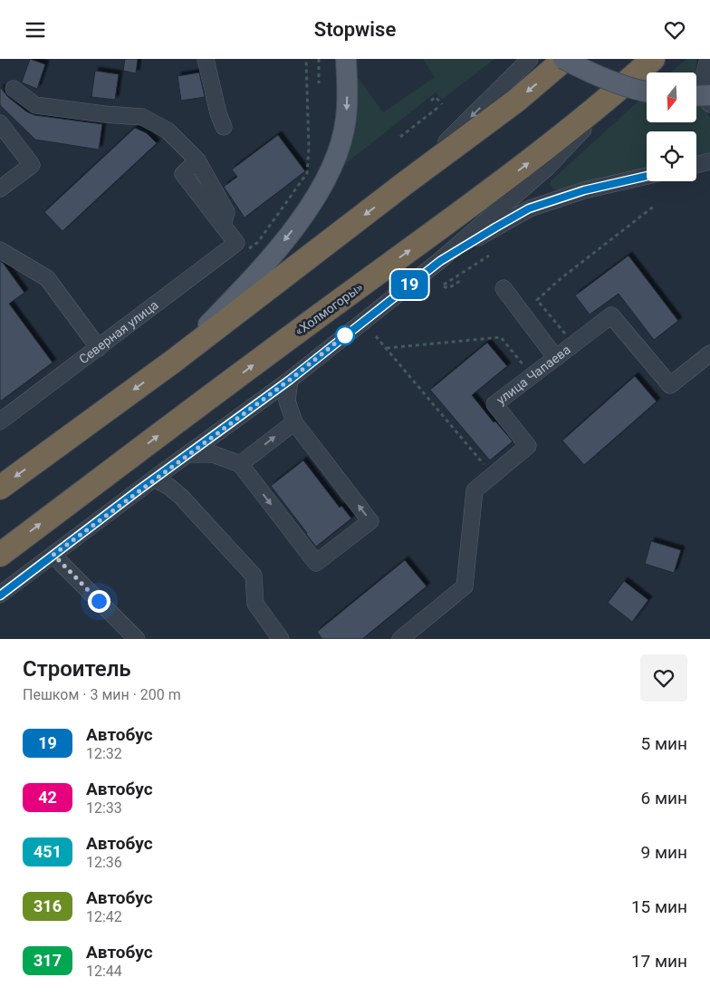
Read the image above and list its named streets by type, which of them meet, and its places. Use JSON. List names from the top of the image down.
{
  "streets": {
    "highway": ["«Холмогоры»"],
    "street": ["Северная улица", "улица Чапаева"]
  },
  "lines": ["bus line 19"],
  "north": "bottom",
  "page": {
    "header": "Stopwise",
    "on_map": "19",
    "heading": ["Строитель", "Пешком · 3 мин · 200 m"],
    "list": [
      {
        "mark": "19",
        "name": "Автобус",
        "note": "12:32",
        "value": "5 мин"
      },
      {
        "mark": "42",
        "name": "Автобус",
        "note": "12:33",
        "value": "6 мин"
      },
      {
        "mark": "451",
        "name": "Автобус",
        "note": "12:36",
        "value": "9 мин"
      },
      {
        "mark": "316",
        "name": "Автобус",
        "note": "12:42",
        "value": "15 мин"
      },
      {
        "mark": "317",
        "name": "Автобус",
        "note": "12:44",
        "value": "17 мин"
      }
    ]
  }
}
